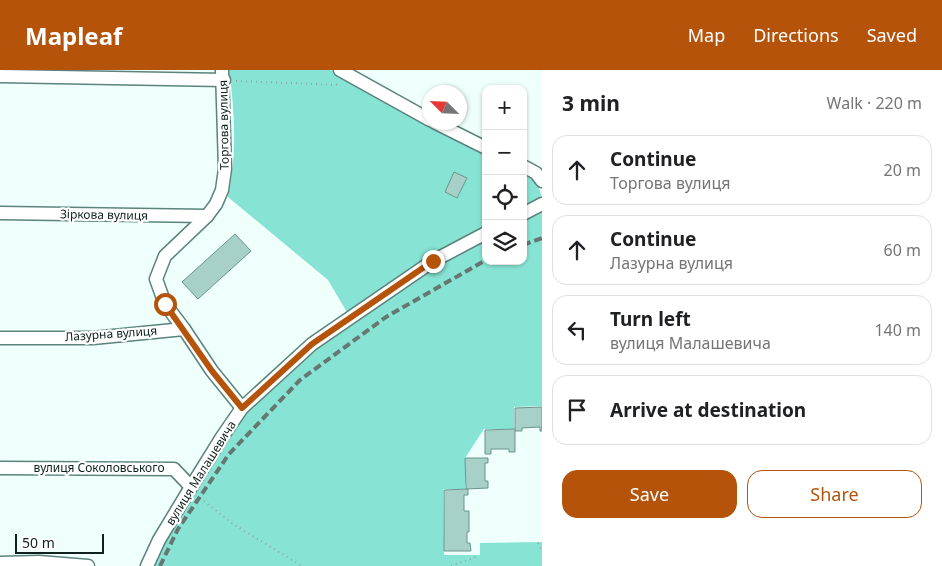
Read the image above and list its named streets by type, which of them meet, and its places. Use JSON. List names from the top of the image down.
{
  "streets": {
    "street": [
      "Торгова вулиця",
      "Зіркова вулиця",
      "Лазурна вулиця",
      "вулиця Соколовського",
      "вулиця Малашевича"
    ]
  },
  "crossings": [
    ["Торгова вулиця", "Зіркова вулиця"],
    ["Торгова вулиця", "Лазурна вулиця"],
    ["вулиця Соколовського", "вулиця Малашевича"]
  ],
  "scale_bar": "50 m",
  "north": "top left",
  "page": {
    "header": "Mapleaf",
    "nav": ["Map", "Directions", "Saved"],
    "heading": ["3 min", "Walk · 220 m"],
    "map_buttons": ["+", "−"],
    "list": [
      ["Continue", "Торгова вулиця", "20 m"],
      ["Continue", "Лазурна вулиця", "60 m"],
      ["Turn left", "вулиця Малашевича", "140 m"],
      "Arrive at destination"
    ],
    "buttons": ["Save", "Share"],
    "scale": "50 m"
  }
}
